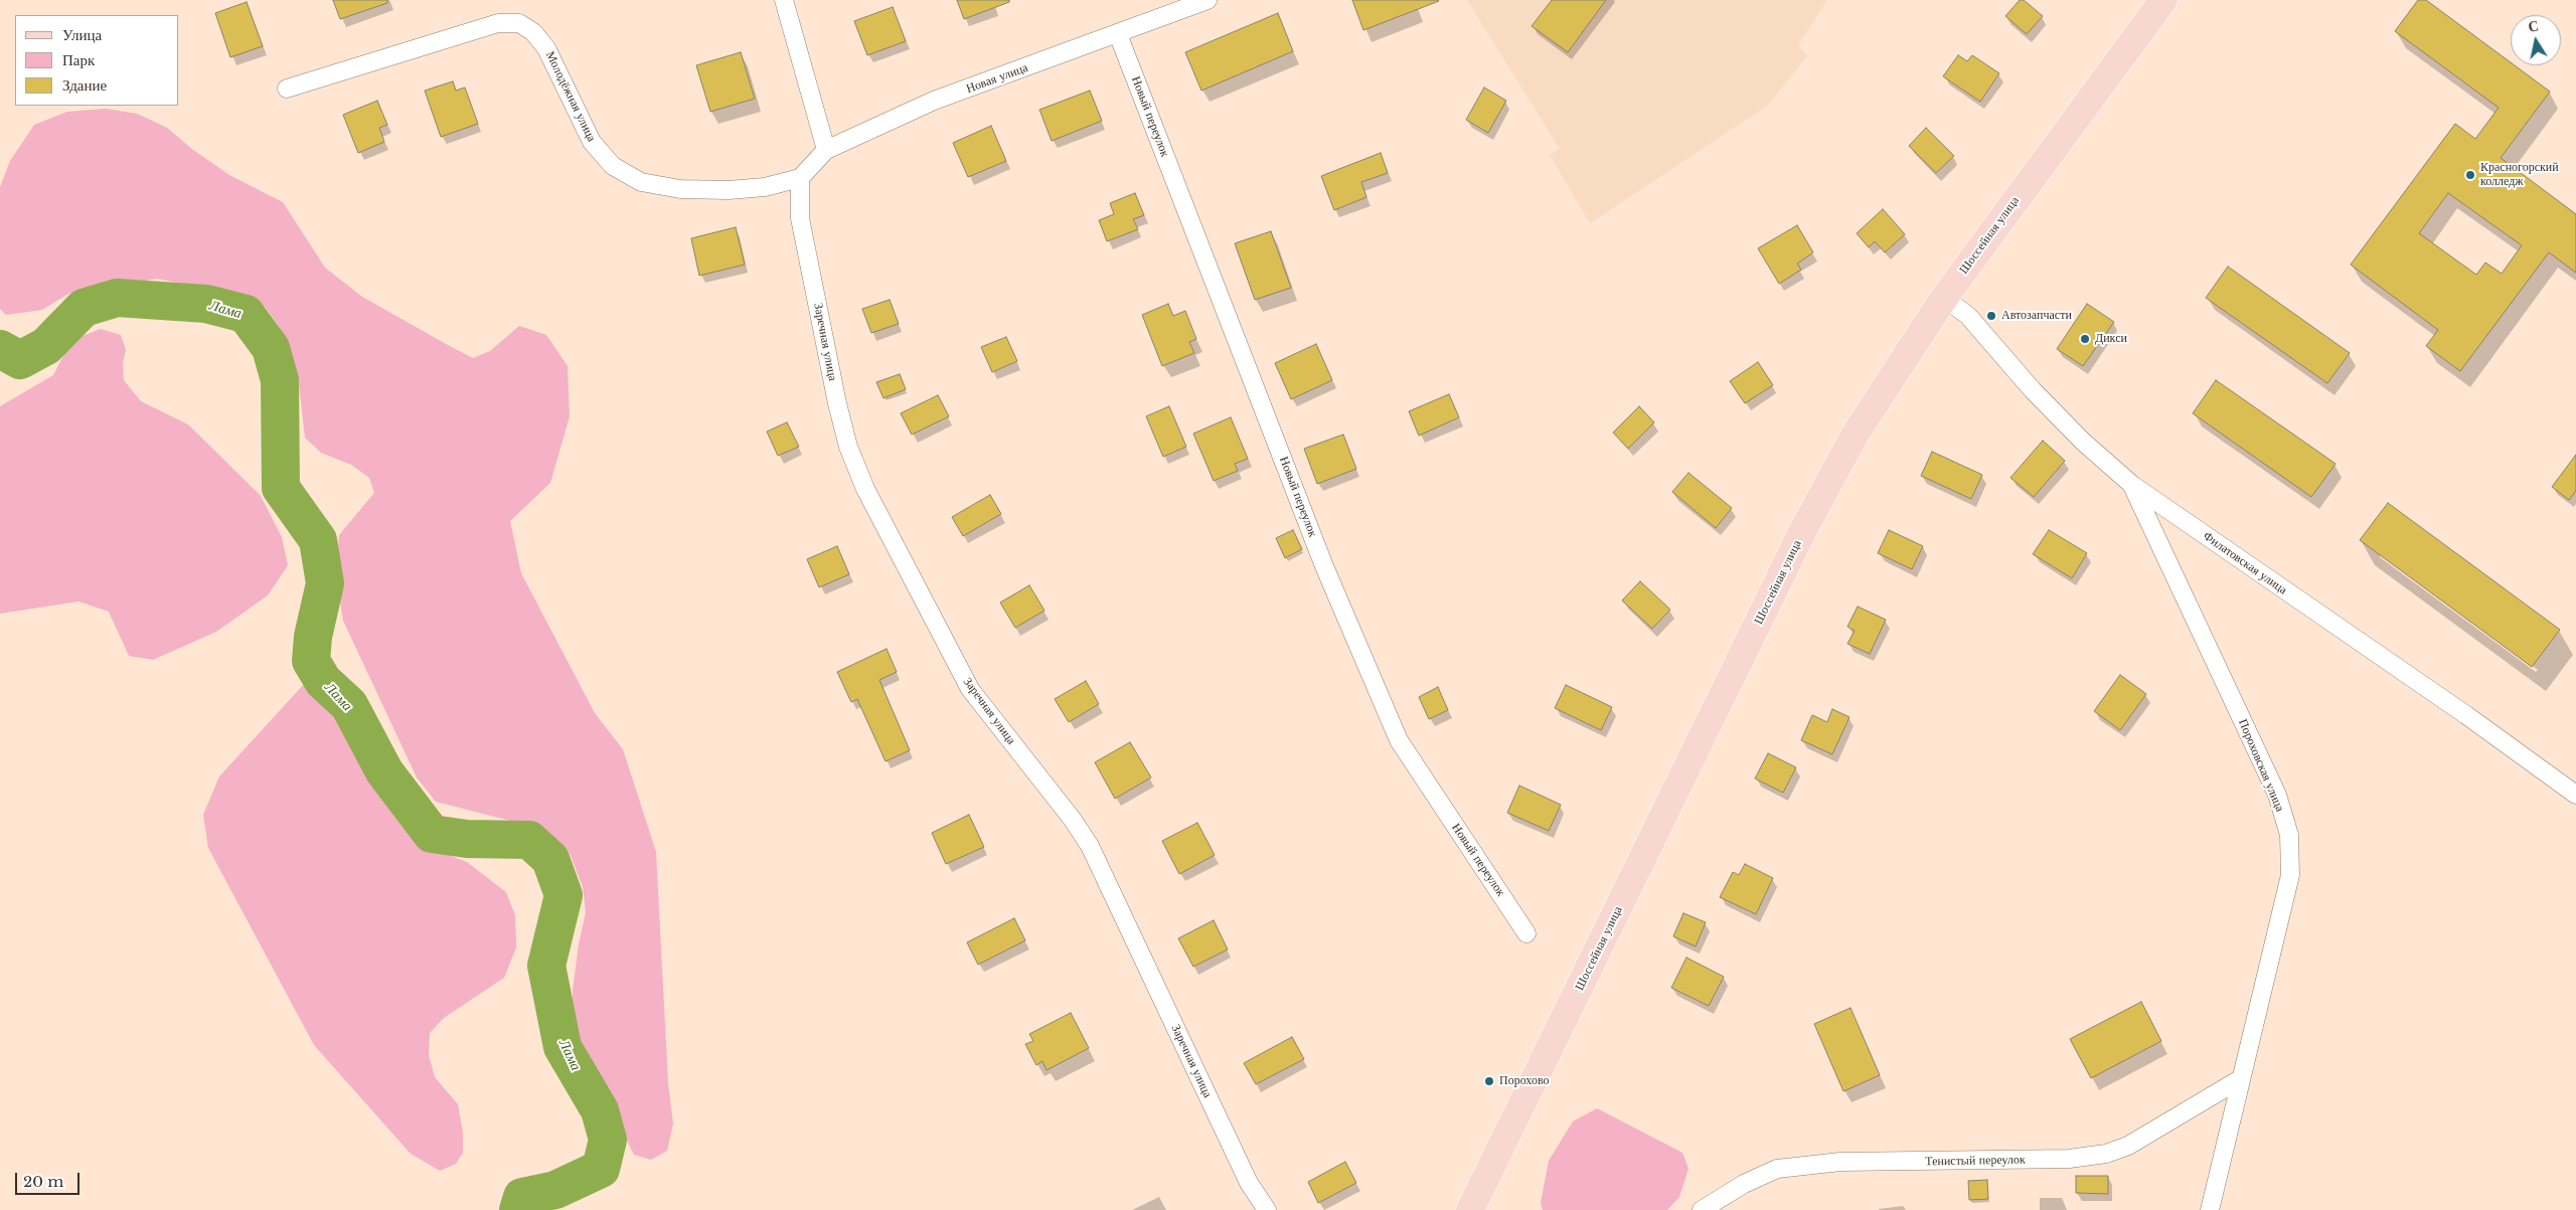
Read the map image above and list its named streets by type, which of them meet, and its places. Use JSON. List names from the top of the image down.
{
  "streets": {
    "main road": ["Шоссейная улица"],
    "street": [
      "Новая улица",
      "Молодёжная улица",
      "Новый переулок",
      "Заречная улица",
      "Филатовская улица",
      "Пороховская улица",
      "Тенистый переулок"
    ]
  },
  "crossings": [
    ["Новая улица", "Молодёжная улица"],
    ["Новая улица", "Новый переулок"],
    ["Новая улица", "Заречная улица"],
    ["Молодёжная улица", "Заречная улица"],
    ["Шоссейная улица", "Филатовская улица"],
    ["Филатовская улица", "Пороховская улица"],
    ["Пороховская улица", "Тенистый переулок"]
  ],
  "water": ["Лама"],
  "places": [
    "Красногорский колледж",
    "Автозапчасти",
    "Дикси",
    "Порохово"
  ],
  "legend": ["Улица", "Парк", "Здание"],
  "scale_bar": "20 m",
  "north": "top"
}
